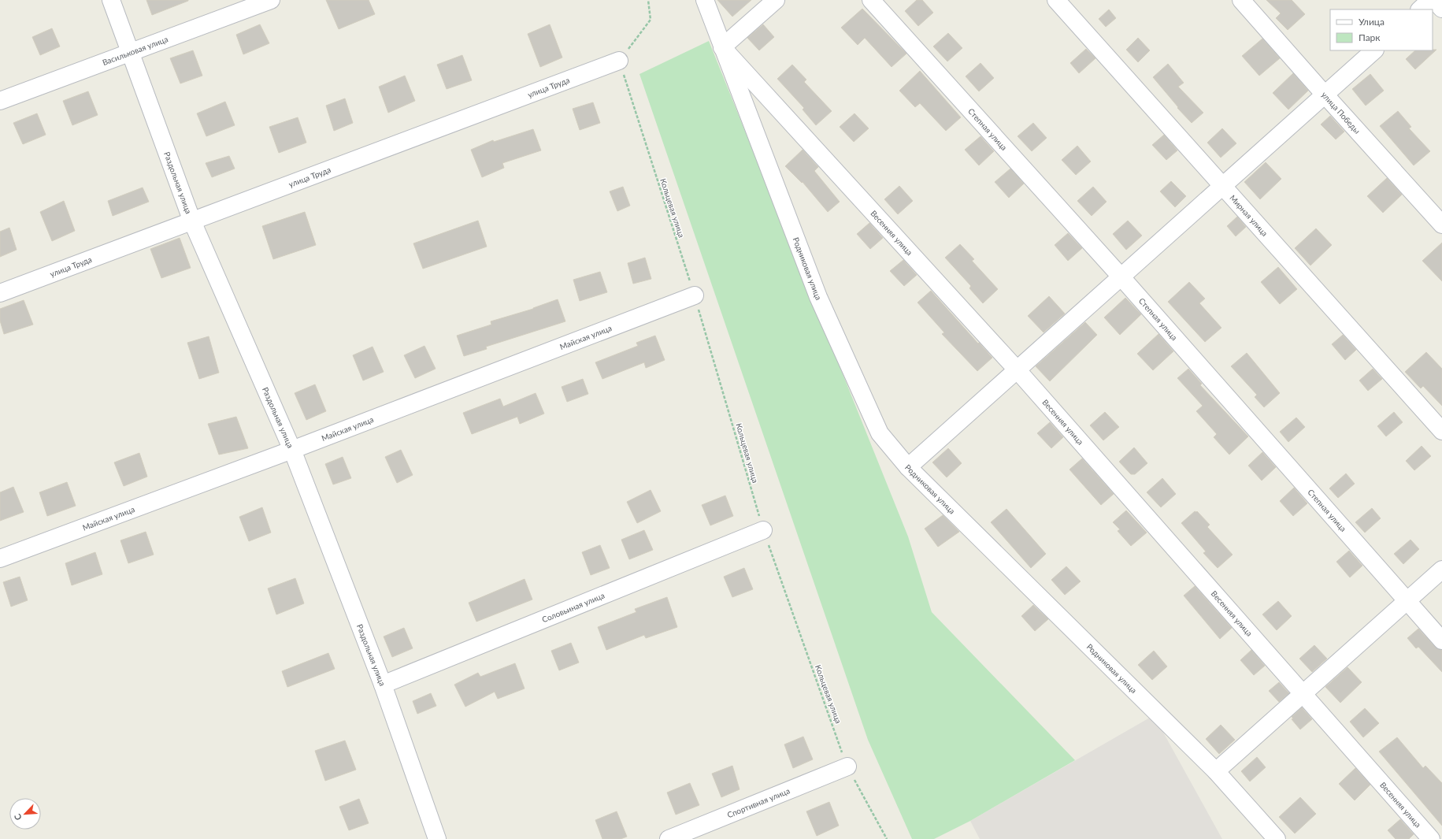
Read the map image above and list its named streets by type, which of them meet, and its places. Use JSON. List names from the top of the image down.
{
  "streets": {
    "street": [
      "Васильковая улица",
      "улица Труда",
      "улица Победы",
      "Степная улица",
      "Раздольная улица",
      "Мирная улица",
      "Весенняя улица",
      "Родниковая улица",
      "Майская улица",
      "Соловьиная улица",
      "Спортивная улица"
    ],
    "path": ["Кольцевая улица"]
  },
  "crossings": [
    ["Васильковая улица", "Раздольная улица"],
    ["улица Труда", "Раздольная улица"],
    ["улица Труда", "Кольцевая улица"],
    ["Раздольная улица", "Майская улица"],
    ["Раздольная улица", "Соловьиная улица"],
    ["Кольцевая улица", "Майская улица"],
    ["Кольцевая улица", "Соловьиная улица"],
    ["Кольцевая улица", "Спортивная улица"],
    ["Весенняя улица", "Родниковая улица"]
  ],
  "legend": ["Улица", "Парк"],
  "north": "bottom left"
}
